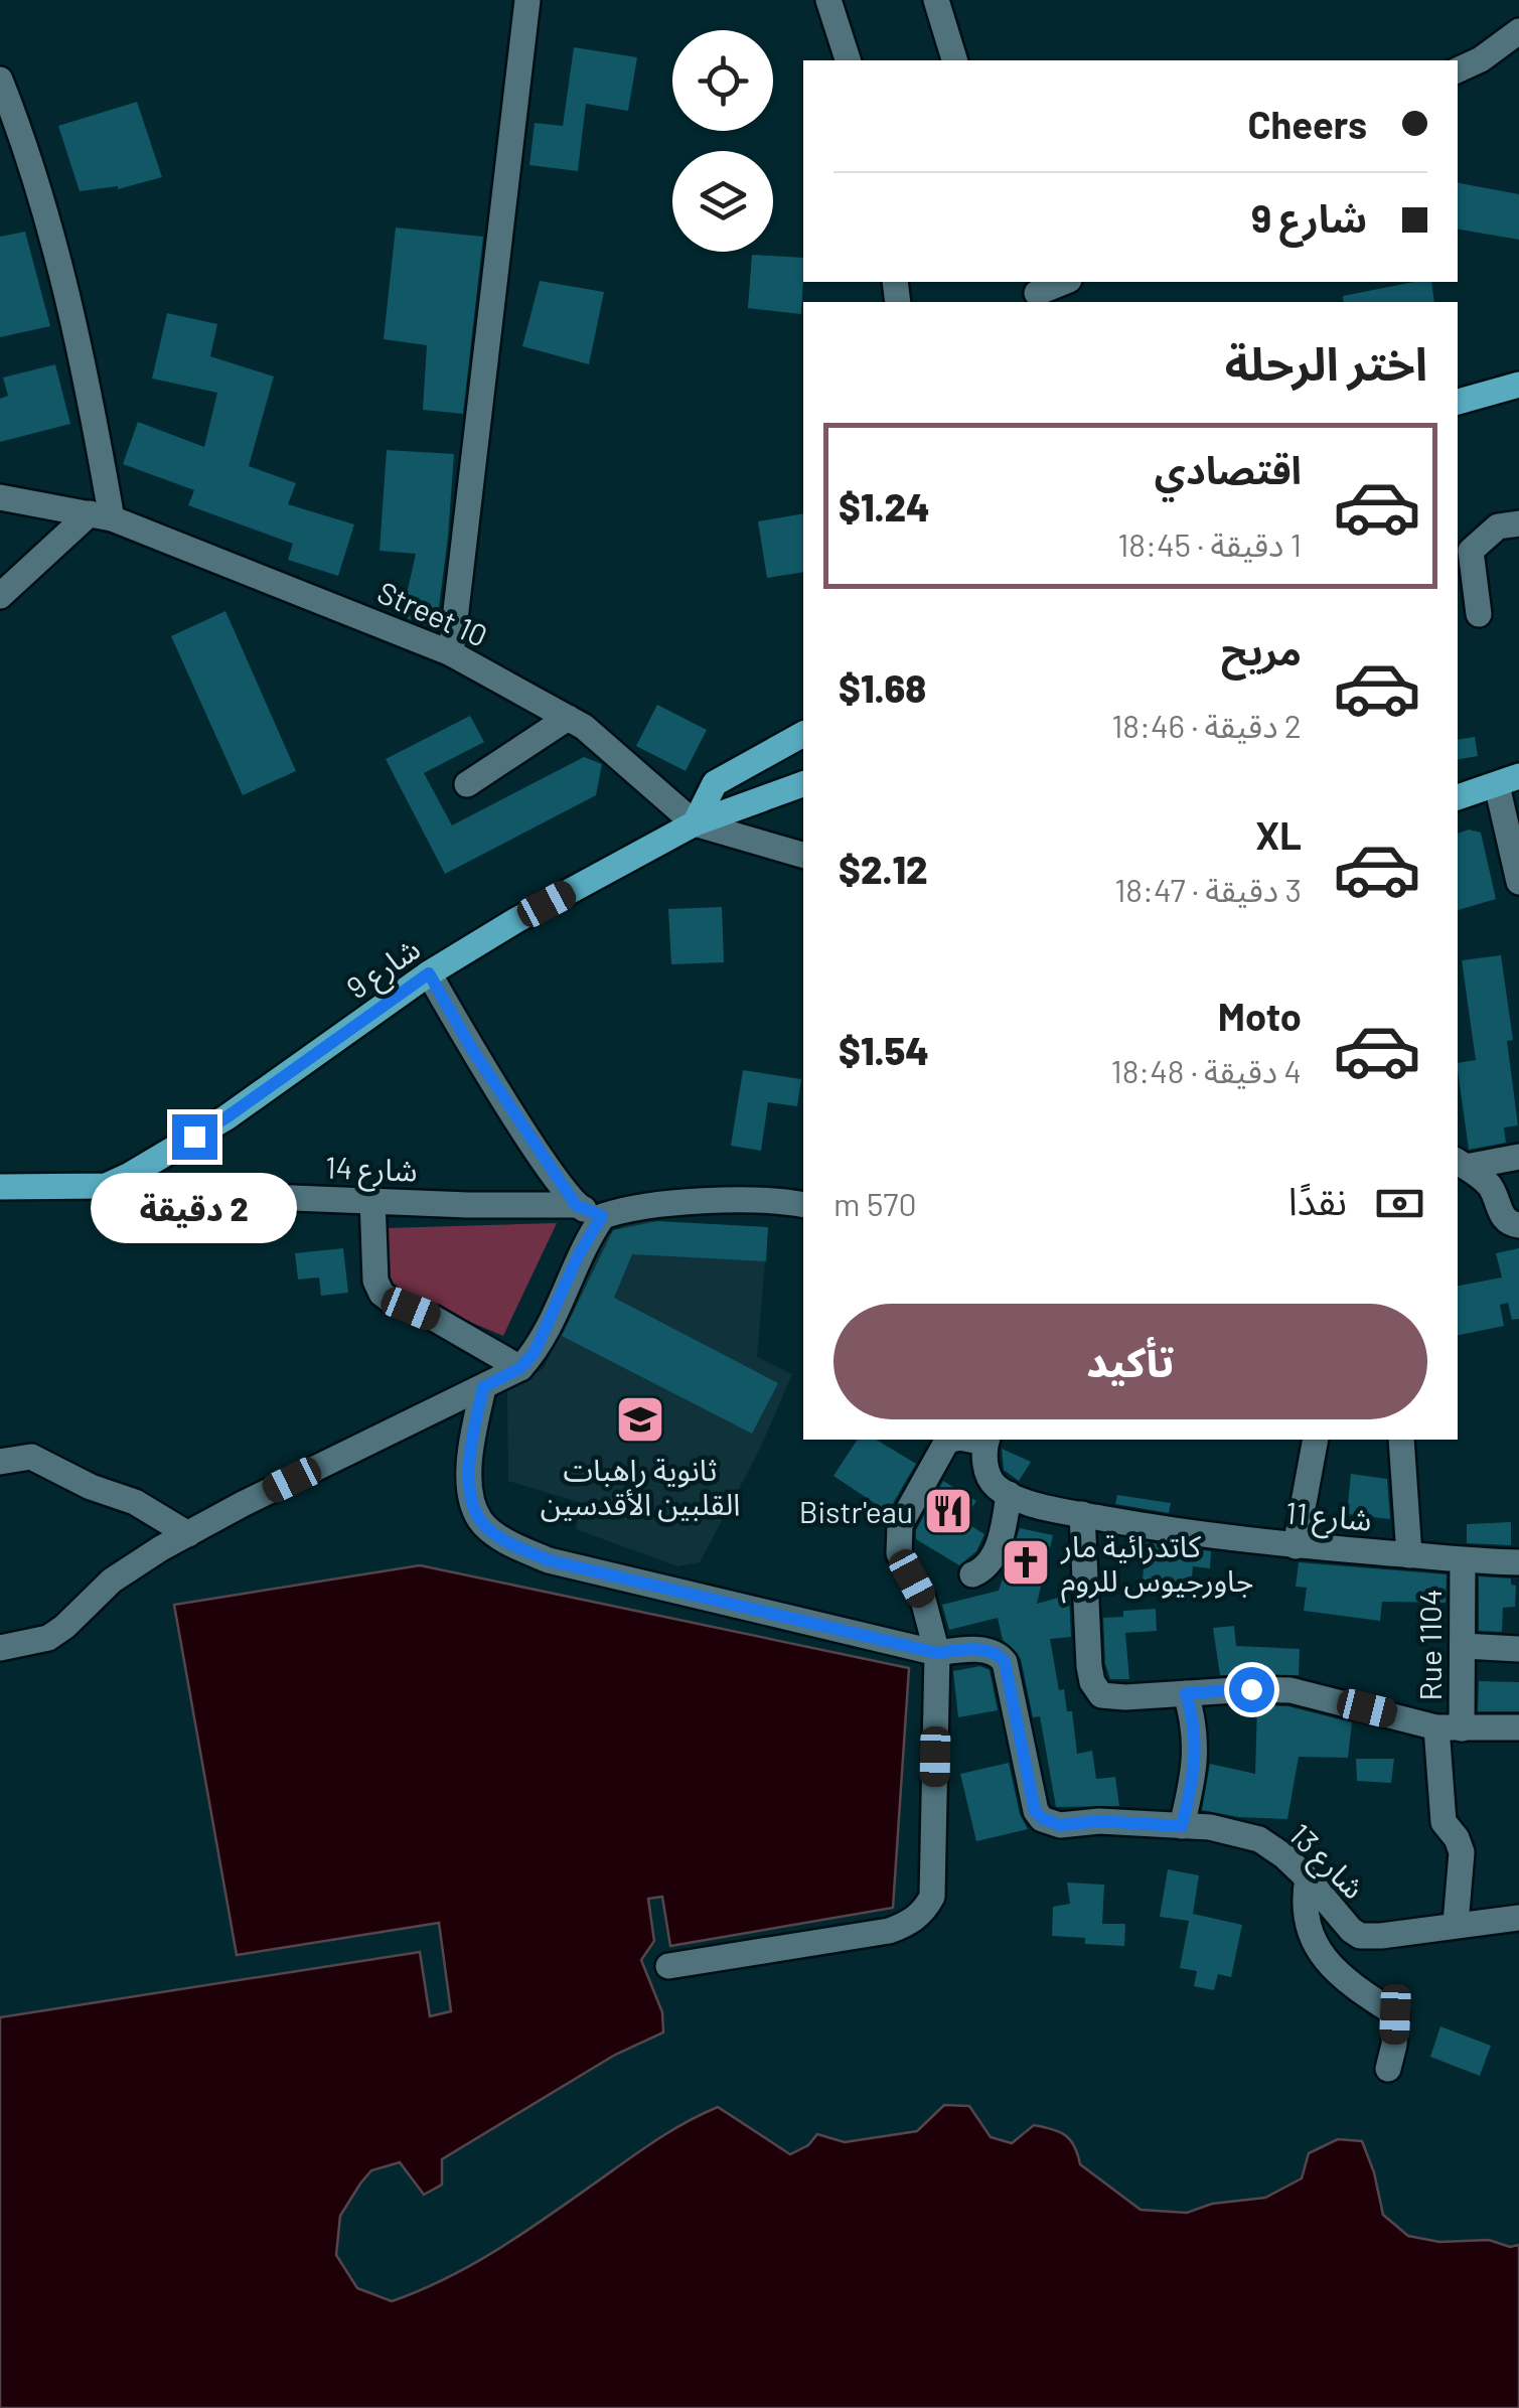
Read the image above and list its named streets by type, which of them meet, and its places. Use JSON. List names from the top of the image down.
{
  "streets": {
    "main road": ["شارع 9"],
    "street": [
      "Street 10",
      "شارع 14",
      "شارع 11",
      "Rue 1104",
      "شارع 13"
    ]
  },
  "crossings": [
    ["Street 10", "شارع 9"],
    ["شارع 9", "شارع 14"],
    ["شارع 11", "Rue 1104"],
    ["Rue 1104", "شارع 13"]
  ],
  "places": {
    "school or university": ["ثانوية راهبات القلبين الأقدسين"],
    "restaurant": ["Bistr'eau"],
    "church": ["كاتدرائية مار جاورجيوس للروم"]
  },
  "page": {
    "banner": ["Cheers", "شارع 9"],
    "heading": "اختر الرحلة",
    "list": [
      {
        "name": "اقتصادي",
        "note": "1 دقيقة · 18:45",
        "value": "$1.24"
      },
      {
        "name": "مريح",
        "note": "2 دقيقة · 18:46",
        "value": "$1.68"
      },
      {
        "name": "XL",
        "note": "3 دقيقة · 18:47",
        "value": "$2.12"
      },
      {
        "name": "Moto",
        "note": "4 دقيقة · 18:48",
        "value": "$1.54"
      }
    ],
    "pay": ["نقدًا", "570 m"],
    "bubble": "2 دقيقة",
    "buttons": "تأكيد"
  }
}
